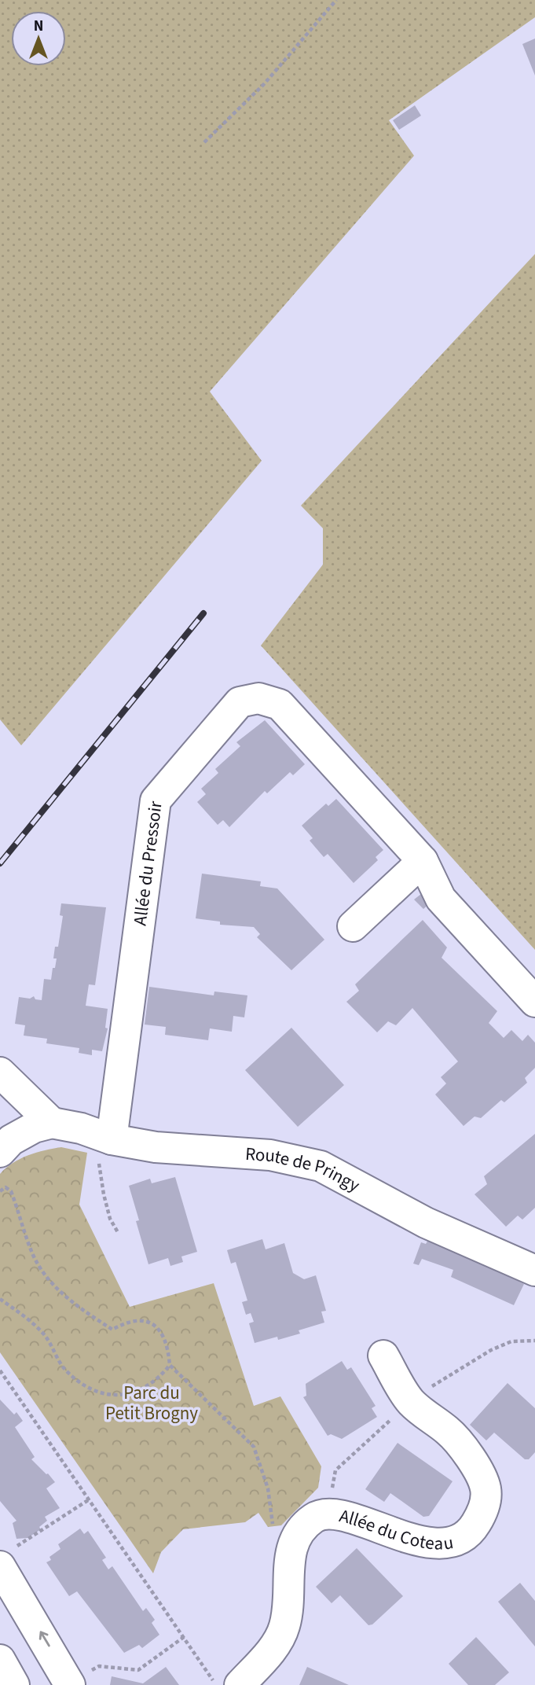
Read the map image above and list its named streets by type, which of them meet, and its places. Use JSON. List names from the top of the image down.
{
  "streets": {
    "street": ["Allée du Pressoir", "Route de Pringy", "Allée du Coteau"]
  },
  "crossings": [
    ["Allée du Pressoir", "Route de Pringy"]
  ],
  "parks": ["Parc du Petit Brogny"],
  "north": "top"
}
